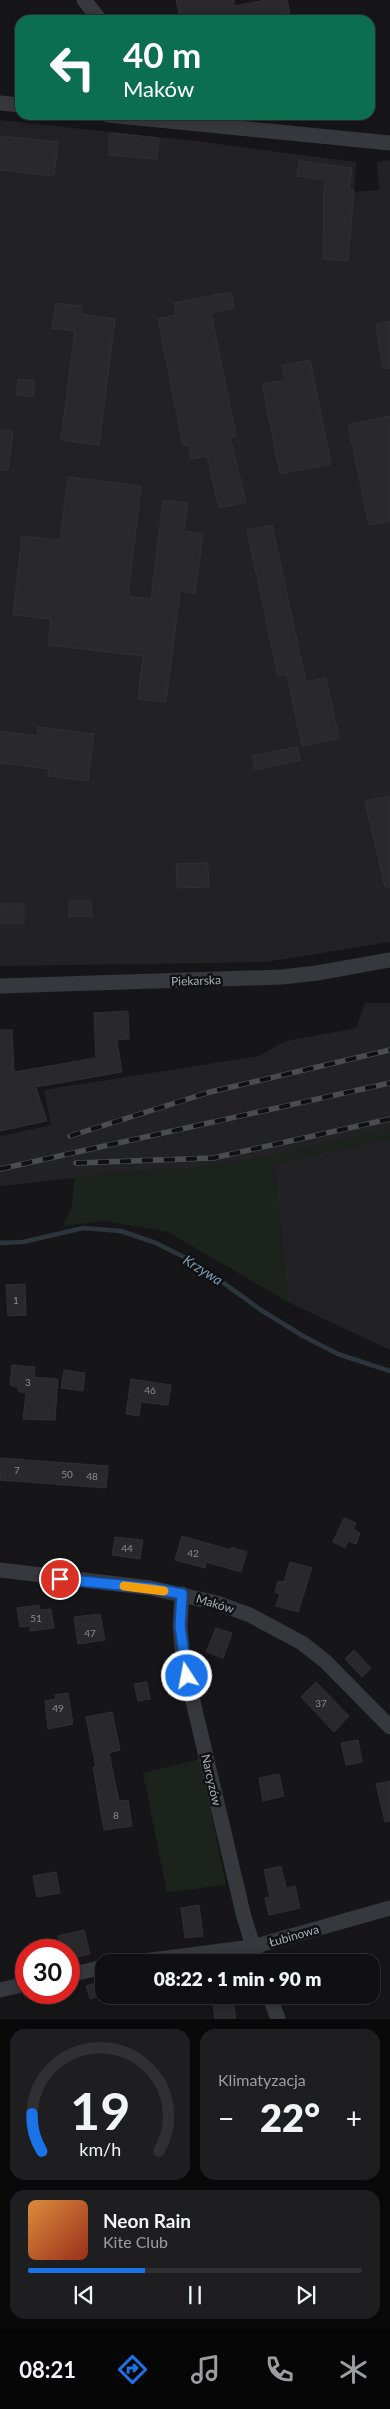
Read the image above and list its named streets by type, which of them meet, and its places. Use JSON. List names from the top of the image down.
{
  "streets": {
    "street": [
      "Piekarska",
      "Maków",
      "Narcyzów",
      "Łubinowa"
    ]
  },
  "crossings": [
    ["Maków", "Narcyzów"],
    ["Narcyzów", "Łubinowa"]
  ],
  "water": ["Krzywa"],
  "house_numbers": [
    "1",
    "3",
    "46",
    "7",
    "50",
    "48",
    "44",
    "42",
    "51",
    "47",
    "37",
    "49",
    "8"
  ],
  "page": {
    "turn": ["40 m", "Maków"],
    "limit": "30",
    "trip": "08:22 · 1 min · 90 m",
    "tile": "Klimatyzacja",
    "heat": ["−", "22°", "+"],
    "song": ["Neon Rain", "Kite Club"],
    "tabs": "08:21",
    "gauge": ["19", "km/h"]
  }
}
